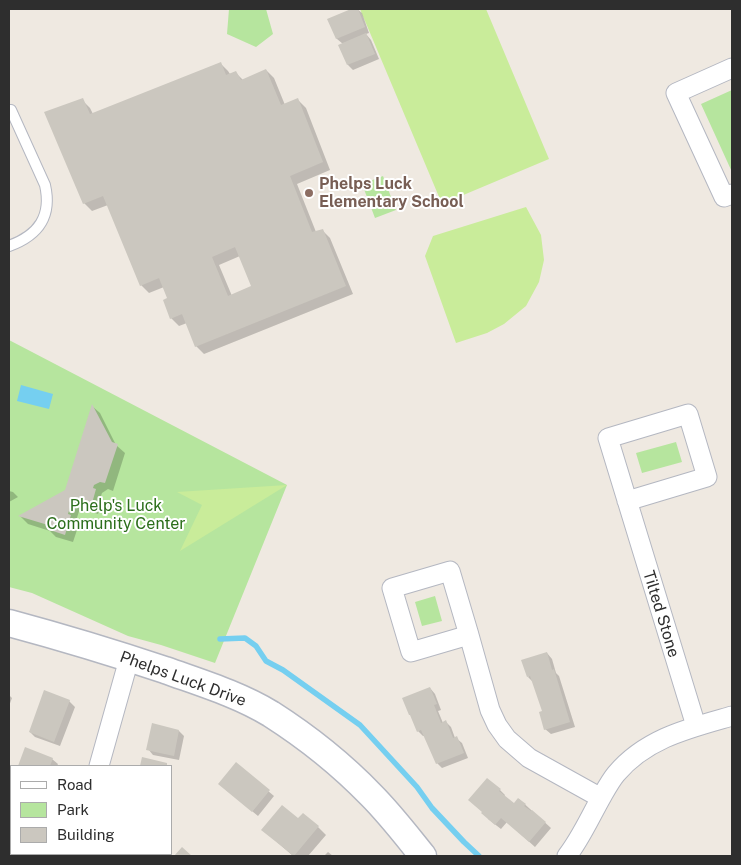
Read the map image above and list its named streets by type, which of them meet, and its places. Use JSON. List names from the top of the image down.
{
  "streets": {
    "street": ["Tilted Stone", "Phelps Luck Drive"]
  },
  "parks": ["Phelp's Luck Community Center"],
  "places": ["Phelps Luck Elementary School"],
  "legend": ["Road", "Park", "Building"]
}
